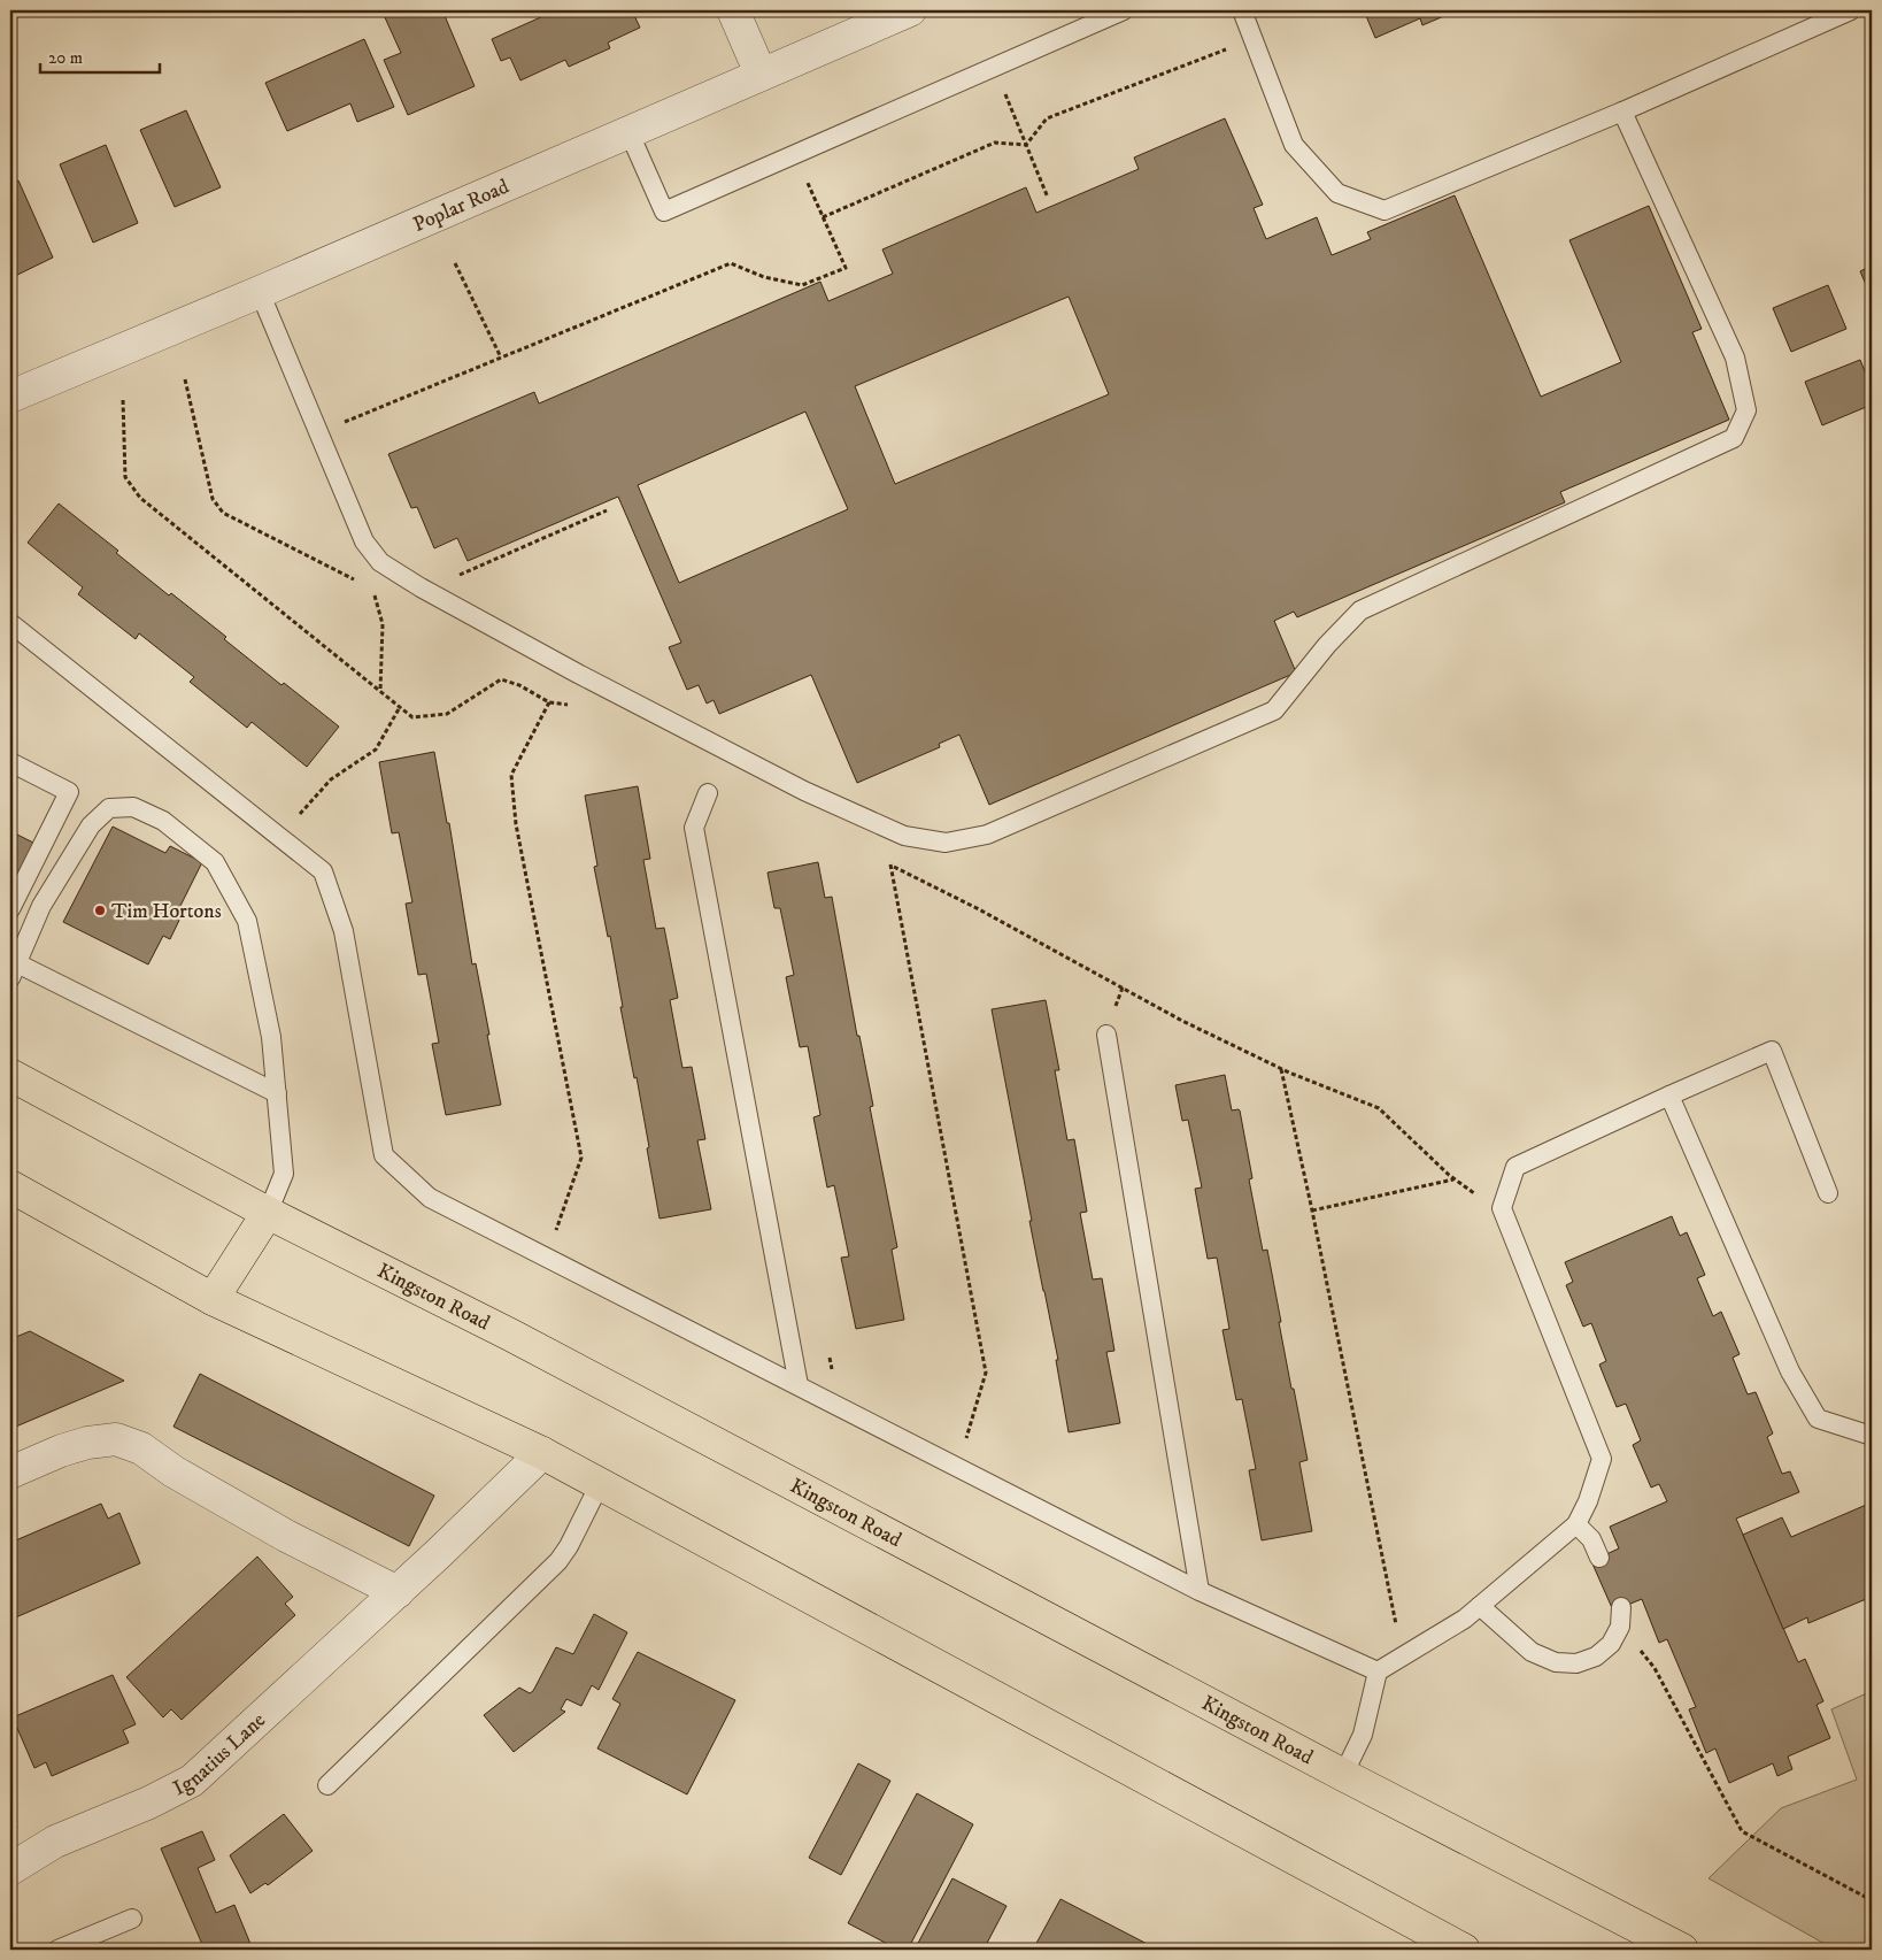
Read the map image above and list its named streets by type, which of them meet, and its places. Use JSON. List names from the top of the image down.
{
  "streets": {
    "main road": ["Kingston Road"],
    "street": ["Poplar Road", "Ignatius Lane"]
  },
  "places": ["Tim Hortons"],
  "scale_bar": "20 m"
}
